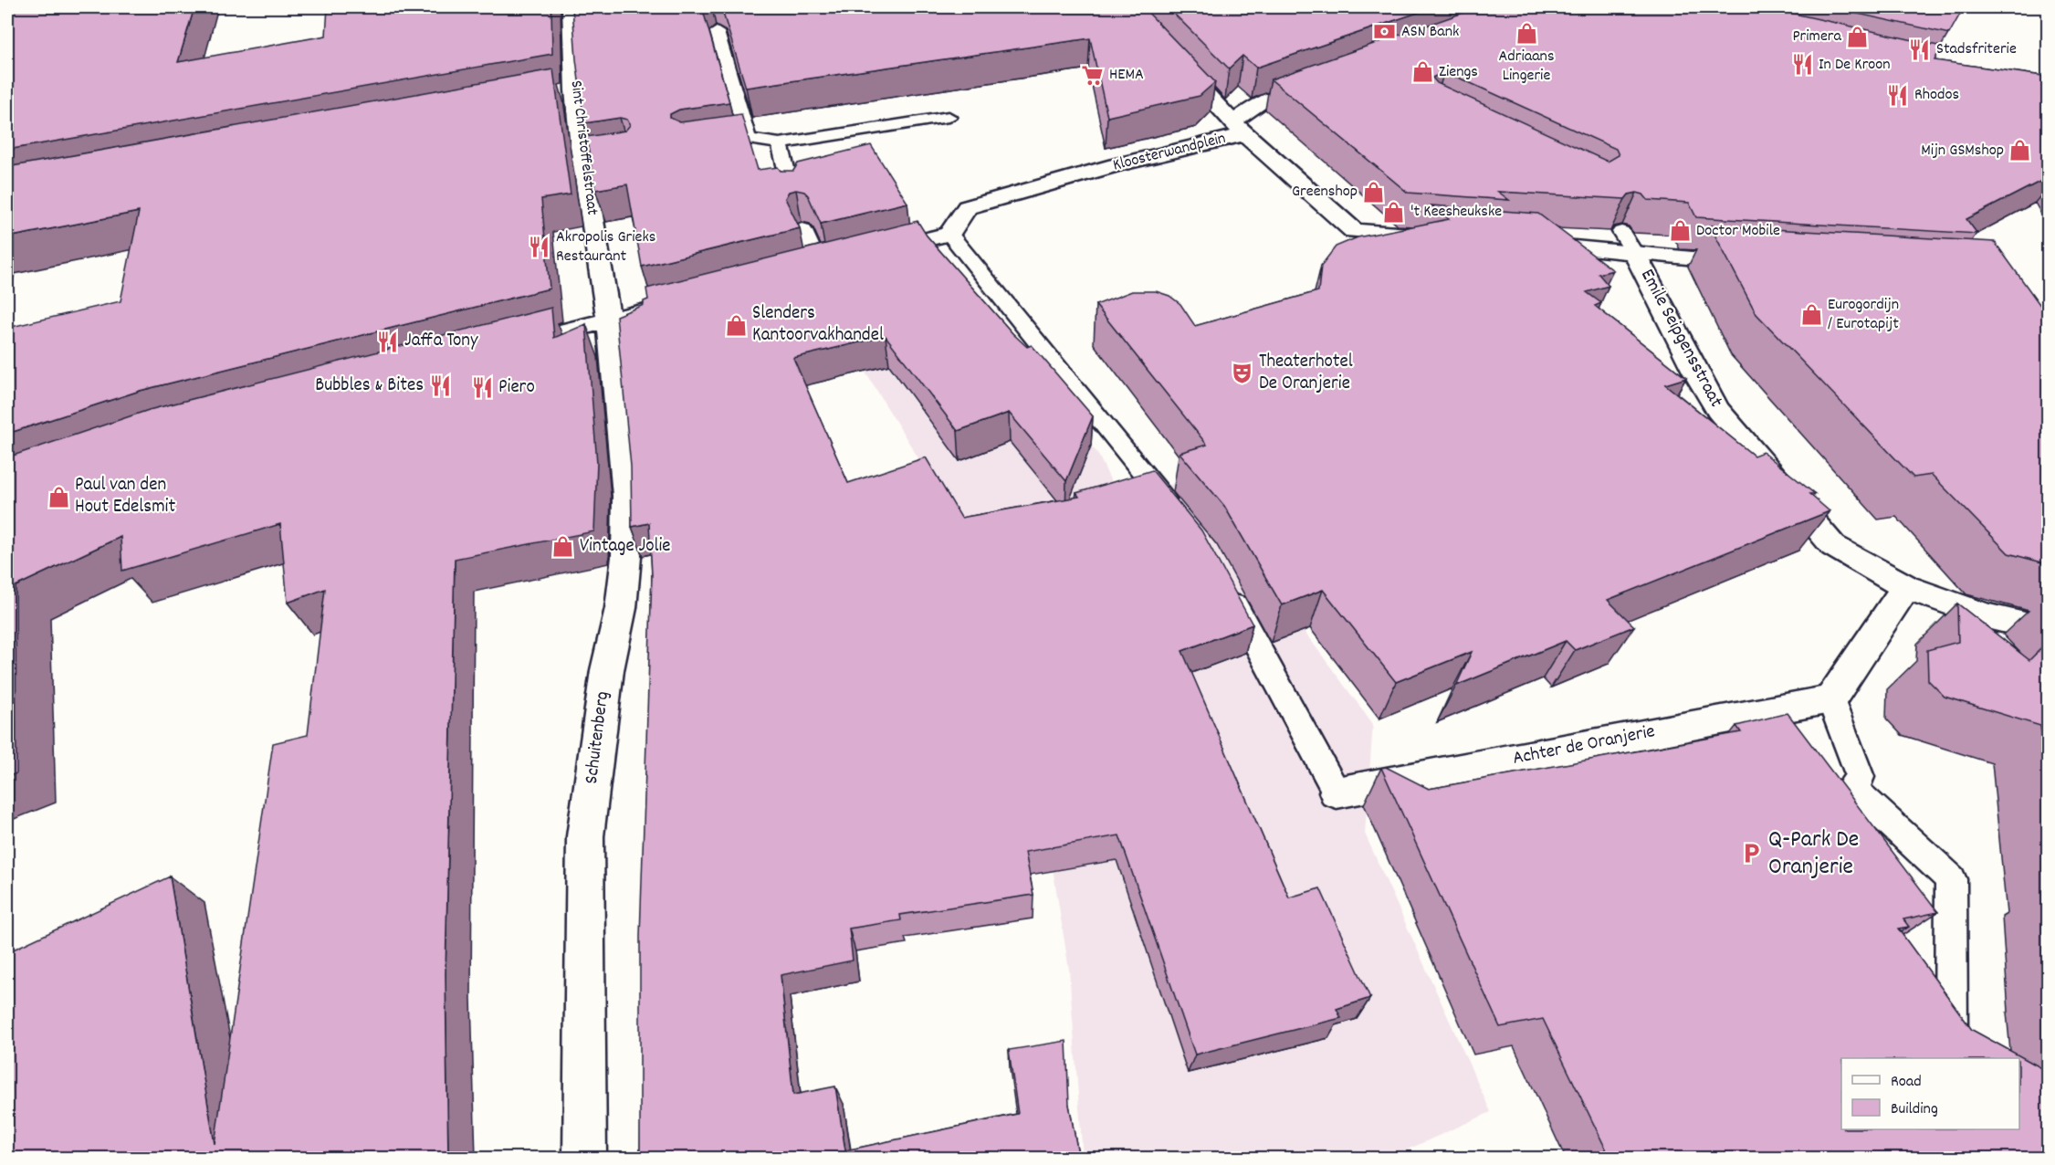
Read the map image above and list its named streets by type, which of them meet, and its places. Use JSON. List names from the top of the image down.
{
  "streets": {
    "street": [
      "Sint Christoffelstraat",
      "Kloosterwandplein",
      "Emile Seipgensstraat",
      "Schuitenberg",
      "Achter de Oranjerie"
    ]
  },
  "crossings": [
    ["Sint Christoffelstraat", "Schuitenberg"]
  ],
  "places": {
    "bank": ["ASN Bank"],
    "shop": [
      "Adriaans Lingerie",
      "Primera",
      "Ziengs",
      "Mijn GSMshop",
      "Greenshop",
      "'t Keesheukske",
      "Doctor Mobile",
      "Eurogordijn / Eurotapijt",
      "Slenders Kantoorvakhandel",
      "Paul van den Hout Edelsmit",
      "Vintage Jolie"
    ],
    "restaurant": [
      "Stadsfriterie",
      "In De Kroon",
      "Rhodos",
      "Akropolis Grieks Restaurant",
      "Jaffa Tony",
      "Bubbles & Bites",
      "Piero"
    ],
    "supermarket": ["HEMA"],
    "theatre": ["Theaterhotel De Oranjerie"],
    "parking": ["Q-Park De Oranjerie"]
  },
  "legend": ["Road", "Building"]
}
